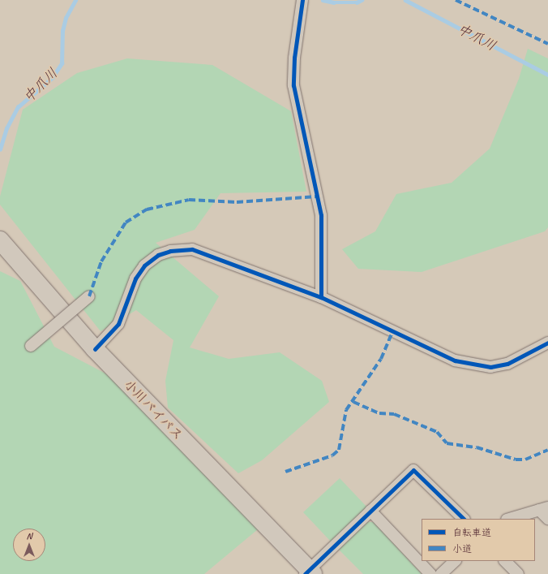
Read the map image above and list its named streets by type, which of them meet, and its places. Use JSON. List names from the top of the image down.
{
  "streets": {
    "highway": ["小川バイパス"]
  },
  "water": ["中爪川"],
  "legend": ["自転車道", "小道"],
  "north": "top"
}
